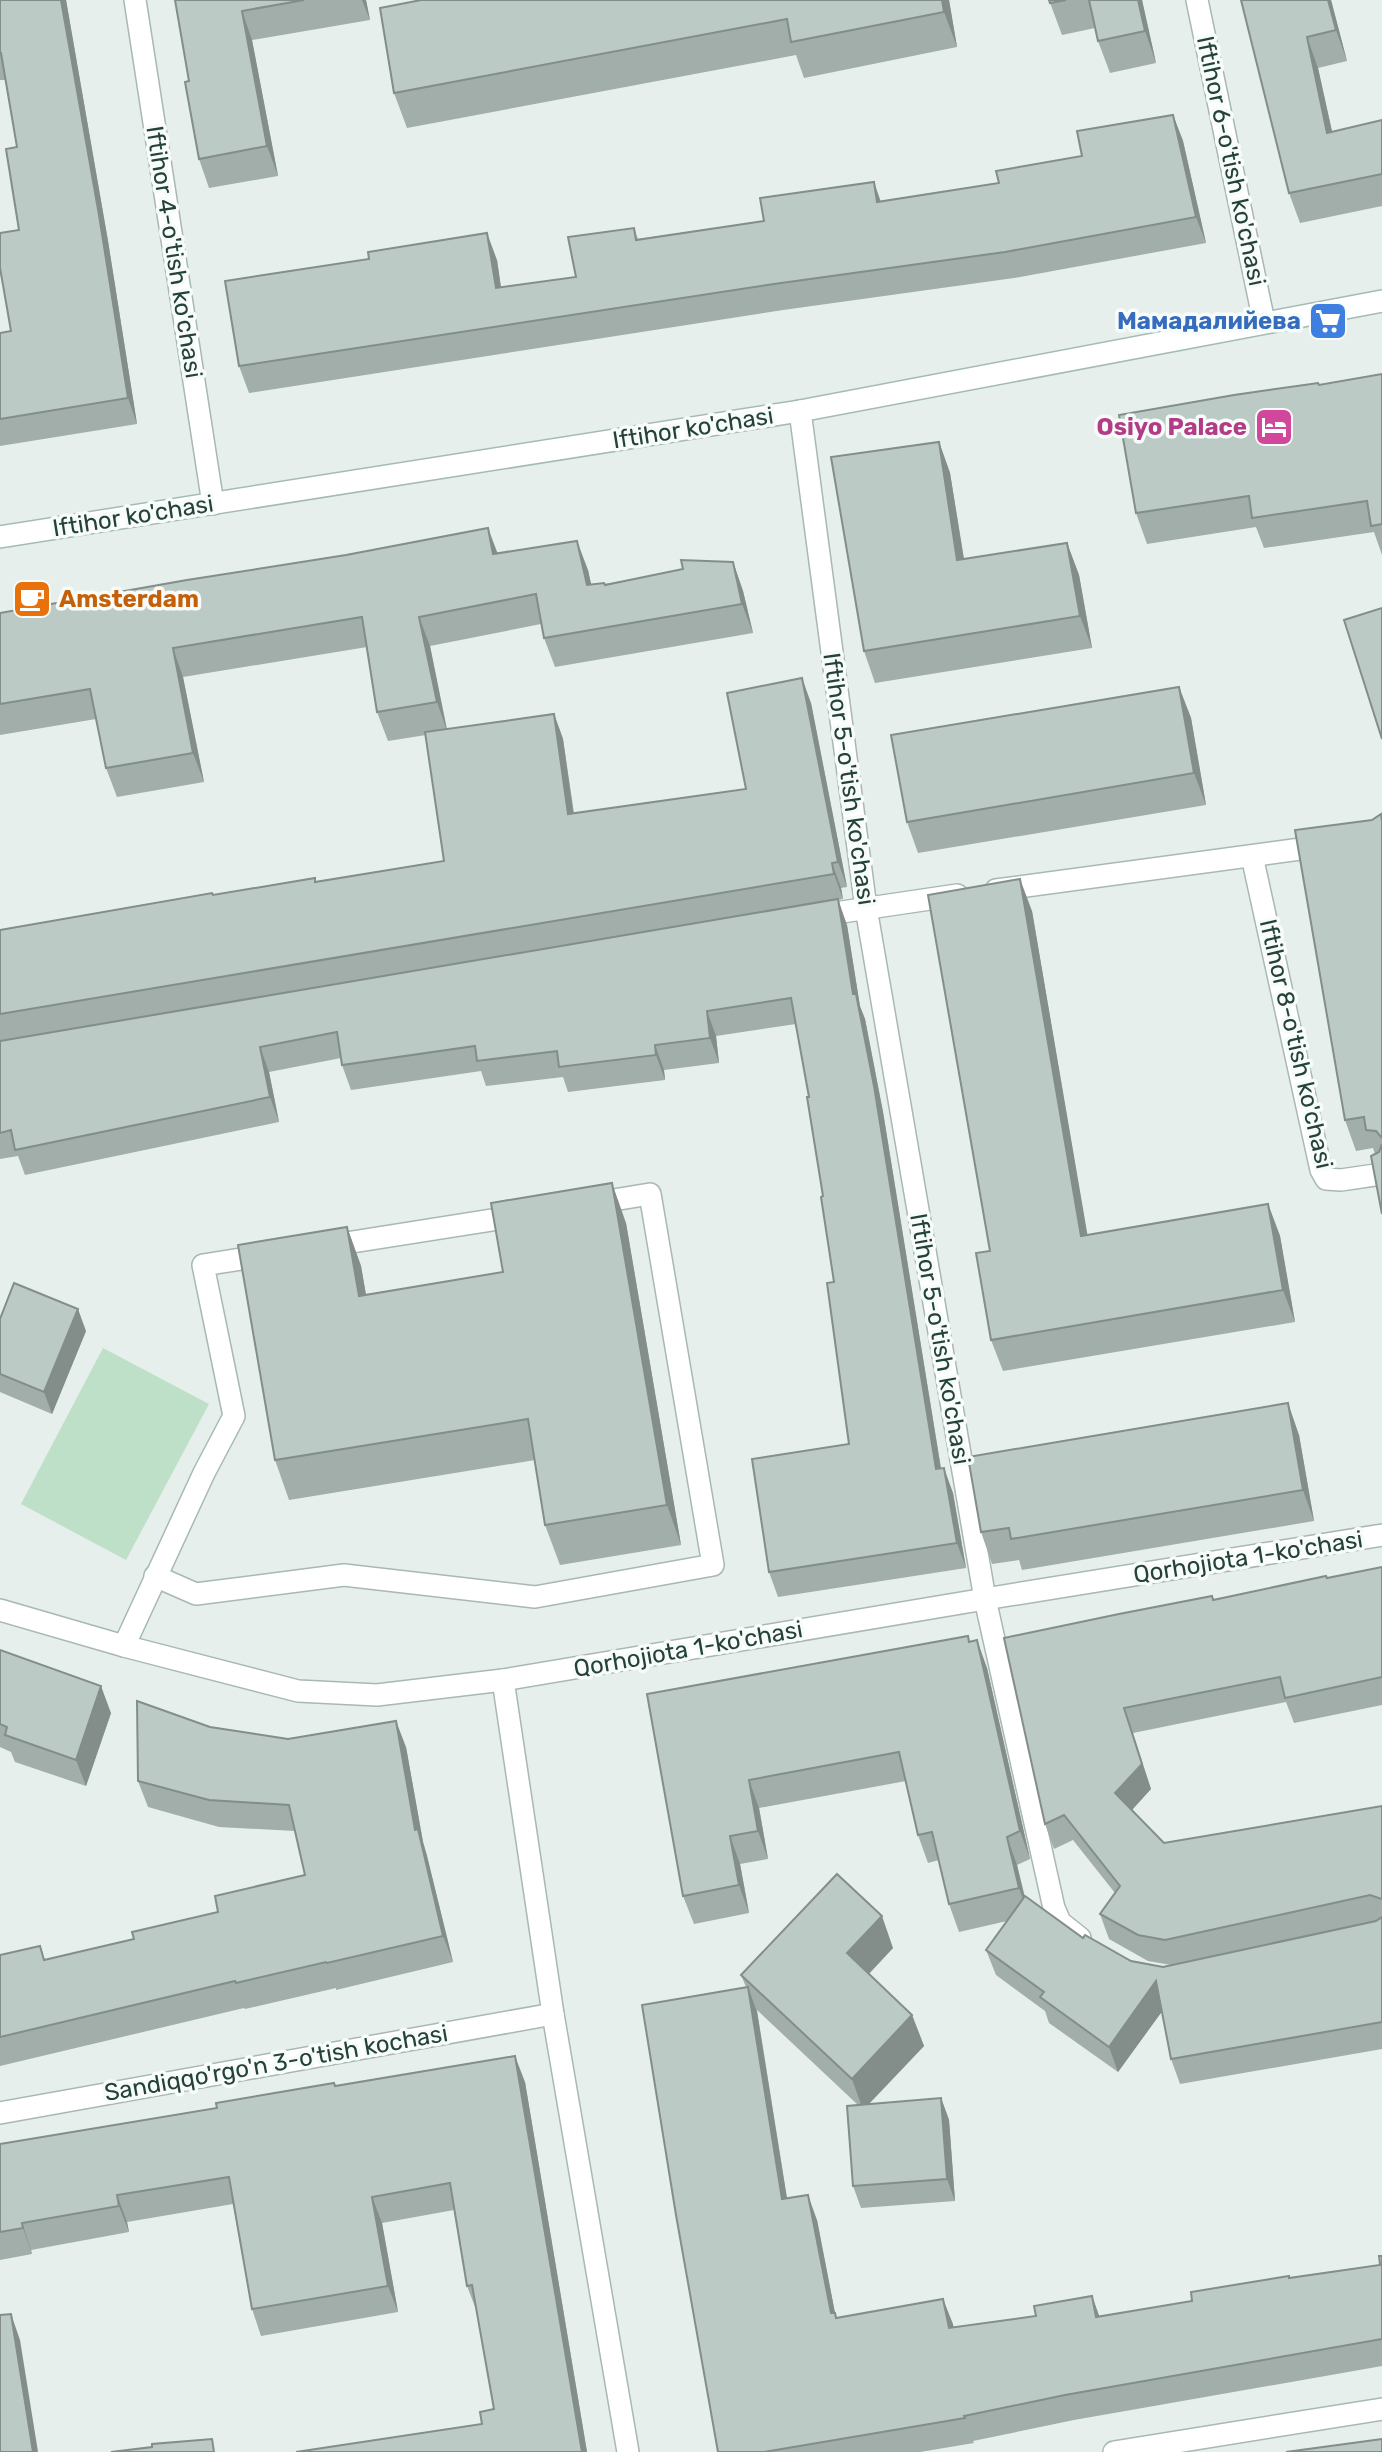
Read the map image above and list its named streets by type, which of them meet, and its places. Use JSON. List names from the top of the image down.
{
  "streets": {
    "street": [
      "Iftihor 6-o'tish ko'chasi",
      "Iftihor 4-o'tish ko'chasi",
      "Iftihor ko'chasi",
      "Iftihor 5-o'tish ko'chasi",
      "Iftihor 8-o'tish ko'chasi",
      "Qorhojiota 1-ko'chasi",
      "Sandiqqo'rgo'n 3-o'tish kochasi"
    ]
  },
  "crossings": [
    ["Iftihor 6-o'tish ko'chasi", "Iftihor ko'chasi"],
    ["Iftihor 4-o'tish ko'chasi", "Iftihor ko'chasi"],
    ["Iftihor ko'chasi", "Iftihor 5-o'tish ko'chasi"],
    ["Iftihor 5-o'tish ko'chasi", "Qorhojiota 1-ko'chasi"]
  ],
  "places": {
    "supermarket": ["Мамадалийева"],
    "hotel": ["Osiyo Palace"],
    "cafe": ["Amsterdam"]
  }
}
